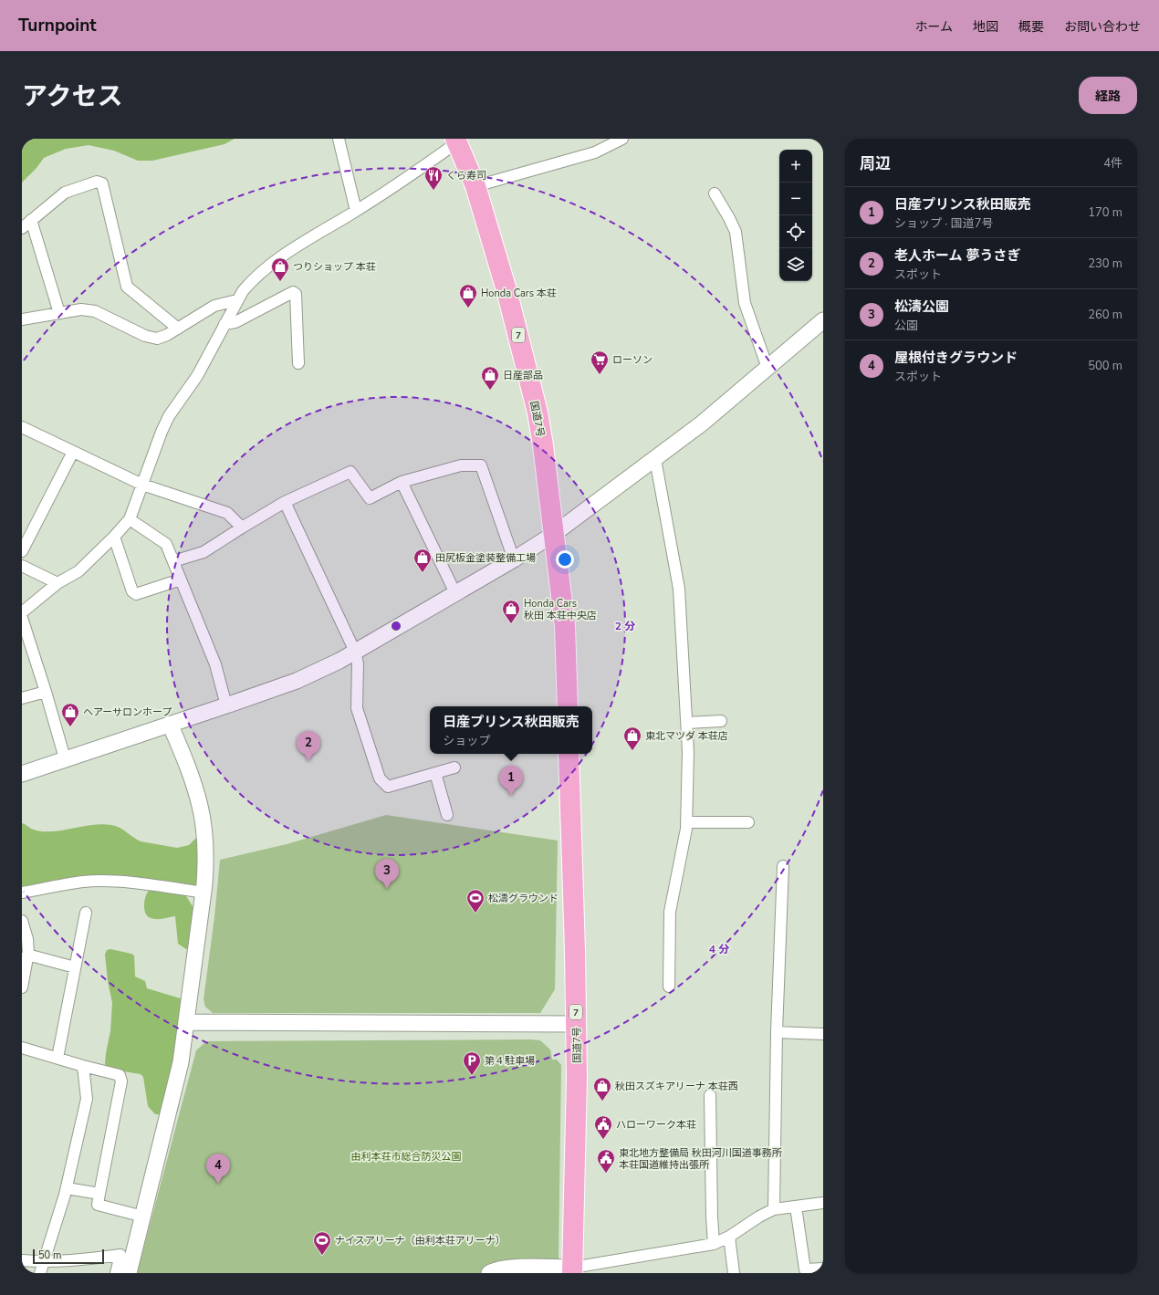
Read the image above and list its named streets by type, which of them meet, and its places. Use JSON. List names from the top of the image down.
{
  "streets": {
    "highway": ["7", "国道7号"]
  },
  "parks": ["由利本荘市総合防災公園"],
  "places": {
    "restaurant": ["くら寿司"],
    "shop": [
      "つりショップ 本荘",
      "Honda Cars 本荘",
      "日産部品",
      "田尻板金塗装整備工場",
      "Honda Cars 秋田 本荘中央店",
      "ヘアーサロンホープ",
      "東北マツダ 本荘店",
      "秋田スズキアリーナ 本荘西"
    ],
    "supermarket": ["ローソン"],
    "sports": ["松濤グラウンド", "ナイスアリーナ（由利本荘アリーナ）"],
    "parking": ["第４駐車場"],
    "public building": ["ハローワーク本荘", "東北地方整備局 秋田河川国道事務所 本荘国道維持出張所"]
  },
  "scale_bar": "50 m",
  "page": {
    "header": "Turnpoint",
    "nav": [
      "ホーム",
      "地図",
      "概要",
      "お問い合わせ"
    ],
    "title": "アクセス",
    "buttons": "経路",
    "heading": ["周辺", "4件"],
    "map_buttons": ["+", "−"],
    "list": [
      {
        "mark": "1",
        "name": "日産プリンス秋田販売",
        "note": "ショップ · 国道7号",
        "value": "170 m"
      },
      {
        "mark": "2",
        "name": "老人ホーム 夢うさぎ",
        "note": "スポット",
        "value": "230 m"
      },
      {
        "mark": "3",
        "name": "松濤公園",
        "note": "公園",
        "value": "260 m"
      },
      {
        "mark": "4",
        "name": "屋根付きグラウンド",
        "note": "スポット",
        "value": "500 m"
      }
    ],
    "popup": ["日産プリンス秋田販売", "ショップ"],
    "pins": [
      "2",
      "1",
      "3",
      "4"
    ],
    "scale": "50 m"
  },
  "rings": ["2 分", "4 分"]
}
